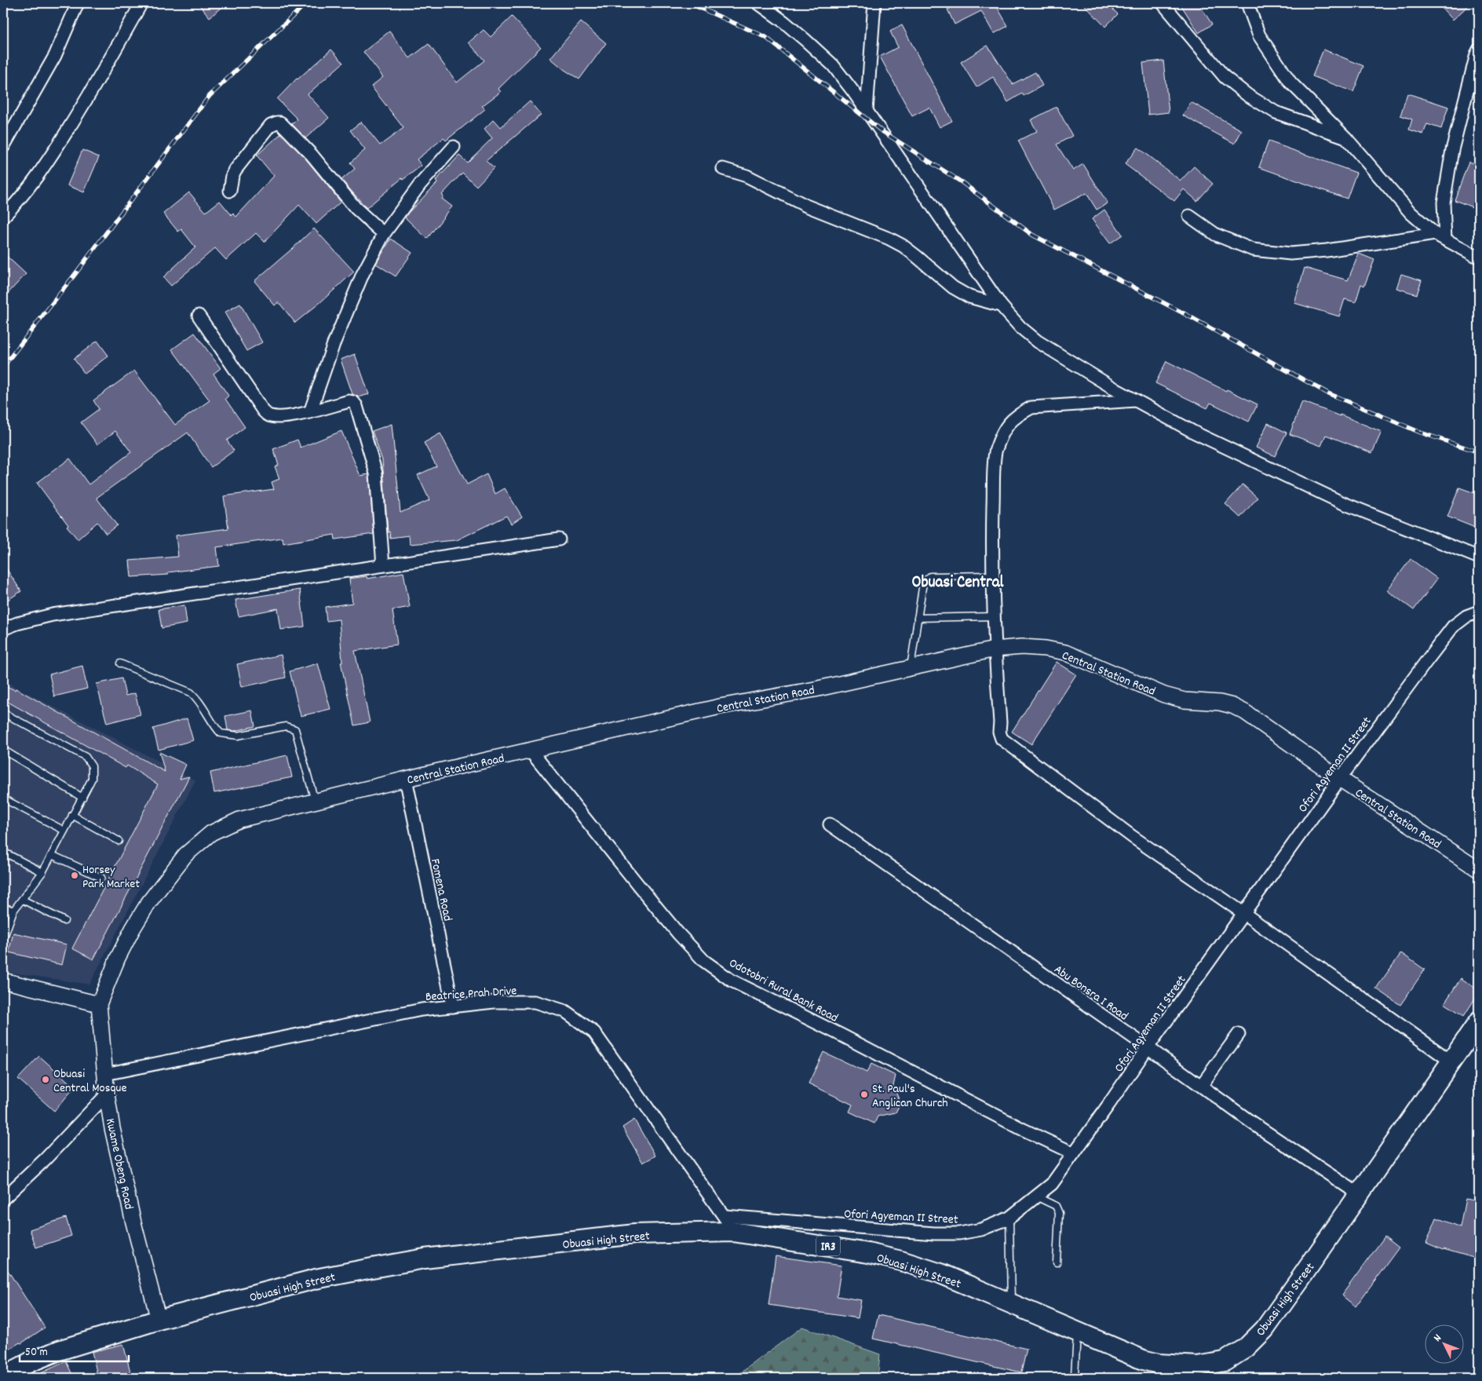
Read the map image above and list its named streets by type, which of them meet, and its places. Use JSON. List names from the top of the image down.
{
  "streets": {
    "main road": ["Obuasi High Street", "IR3"],
    "street": [
      "Central Station Road",
      "Ofori Agyeman II Street",
      "Fomena Road",
      "Odotobri Rural Bank Road",
      "Abu Bonsra I Road",
      "Beatrice Prah Drive",
      "Kwame Obeng Road"
    ]
  },
  "crossings": [
    ["Central Station Road", "Ofori Agyeman II Street"],
    ["Central Station Road", "Fomena Road"],
    ["Central Station Road", "Odotobri Rural Bank Road"],
    ["Central Station Road", "Kwame Obeng Road"],
    ["Ofori Agyeman II Street", "Odotobri Rural Bank Road"],
    ["Ofori Agyeman II Street", "Abu Bonsra I Road"],
    ["Ofori Agyeman II Street", "Beatrice Prah Drive"],
    ["Ofori Agyeman II Street", "Obuasi High Street"],
    ["Fomena Road", "Beatrice Prah Drive"],
    ["Abu Bonsra I Road", "Obuasi High Street"],
    ["Beatrice Prah Drive", "Kwame Obeng Road"],
    ["Beatrice Prah Drive", "Obuasi High Street"],
    ["Kwame Obeng Road", "Obuasi High Street"]
  ],
  "districts": ["Obuasi Central"],
  "places": ["Horsey Park Market", "Obuasi Central Mosque", "St. Paul's Anglican Church"],
  "scale_bar": "50 m",
  "north": "top left"
}
